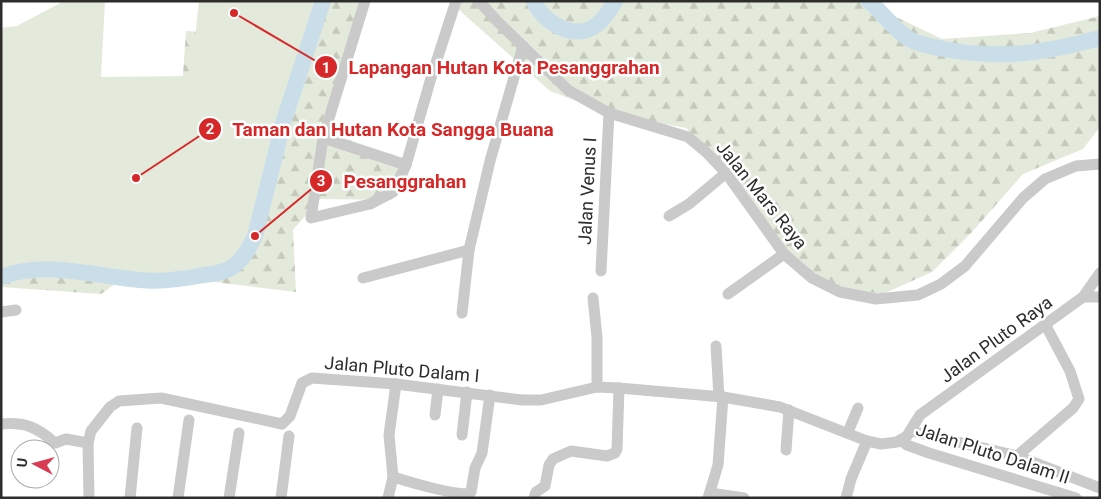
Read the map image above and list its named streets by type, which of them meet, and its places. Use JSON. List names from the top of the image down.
{
  "streets": {
    "street": [
      "Jalan Venus I",
      "Jalan Mars Raya",
      "Jalan Pluto Raya",
      "Jalan Pluto Dalam I",
      "Jalan Pluto Dalam II"
    ]
  },
  "crossings": [
    ["Jalan Venus I", "Jalan Mars Raya"],
    ["Jalan Pluto Raya", "Jalan Pluto Dalam I"],
    ["Jalan Pluto Raya", "Jalan Pluto Dalam II"],
    ["Jalan Pluto Dalam I", "Jalan Pluto Dalam II"]
  ],
  "places": ["Lapangan Hutan Kota Pesanggrahan", "Taman dan Hutan Kota Sangga Buana", "Pesanggrahan"],
  "north": "left"
}
